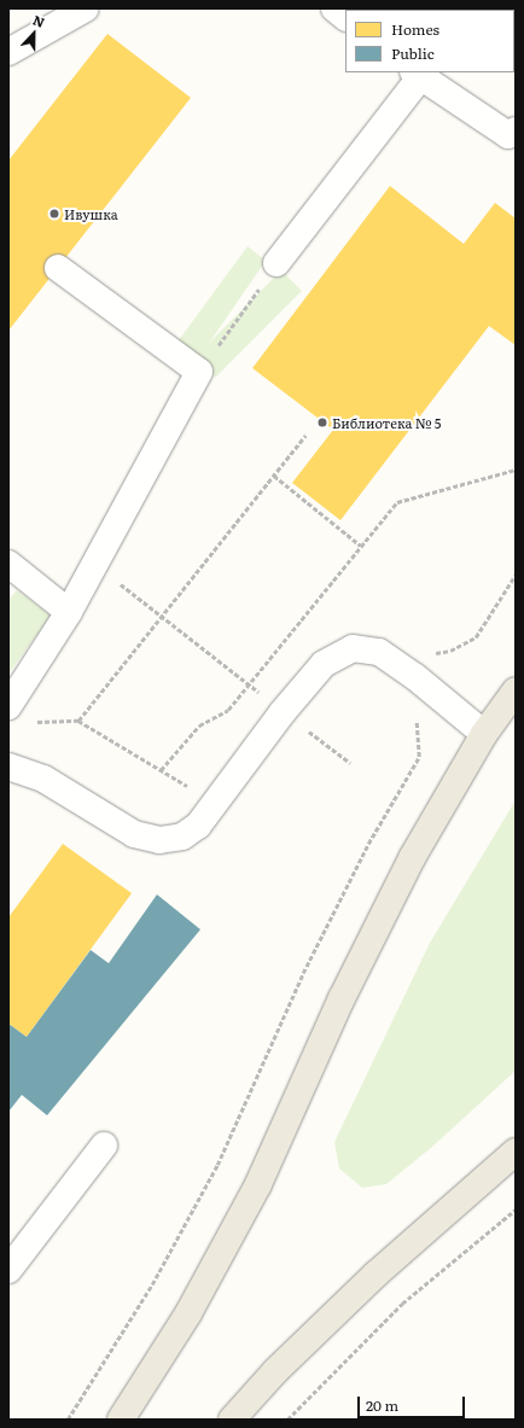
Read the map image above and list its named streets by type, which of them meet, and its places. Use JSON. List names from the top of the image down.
{
  "places": ["Ивушка", "Библиотека № 5"],
  "legend": ["Homes", "Public"],
  "scale_bar": "20 m",
  "north": "top"
}
